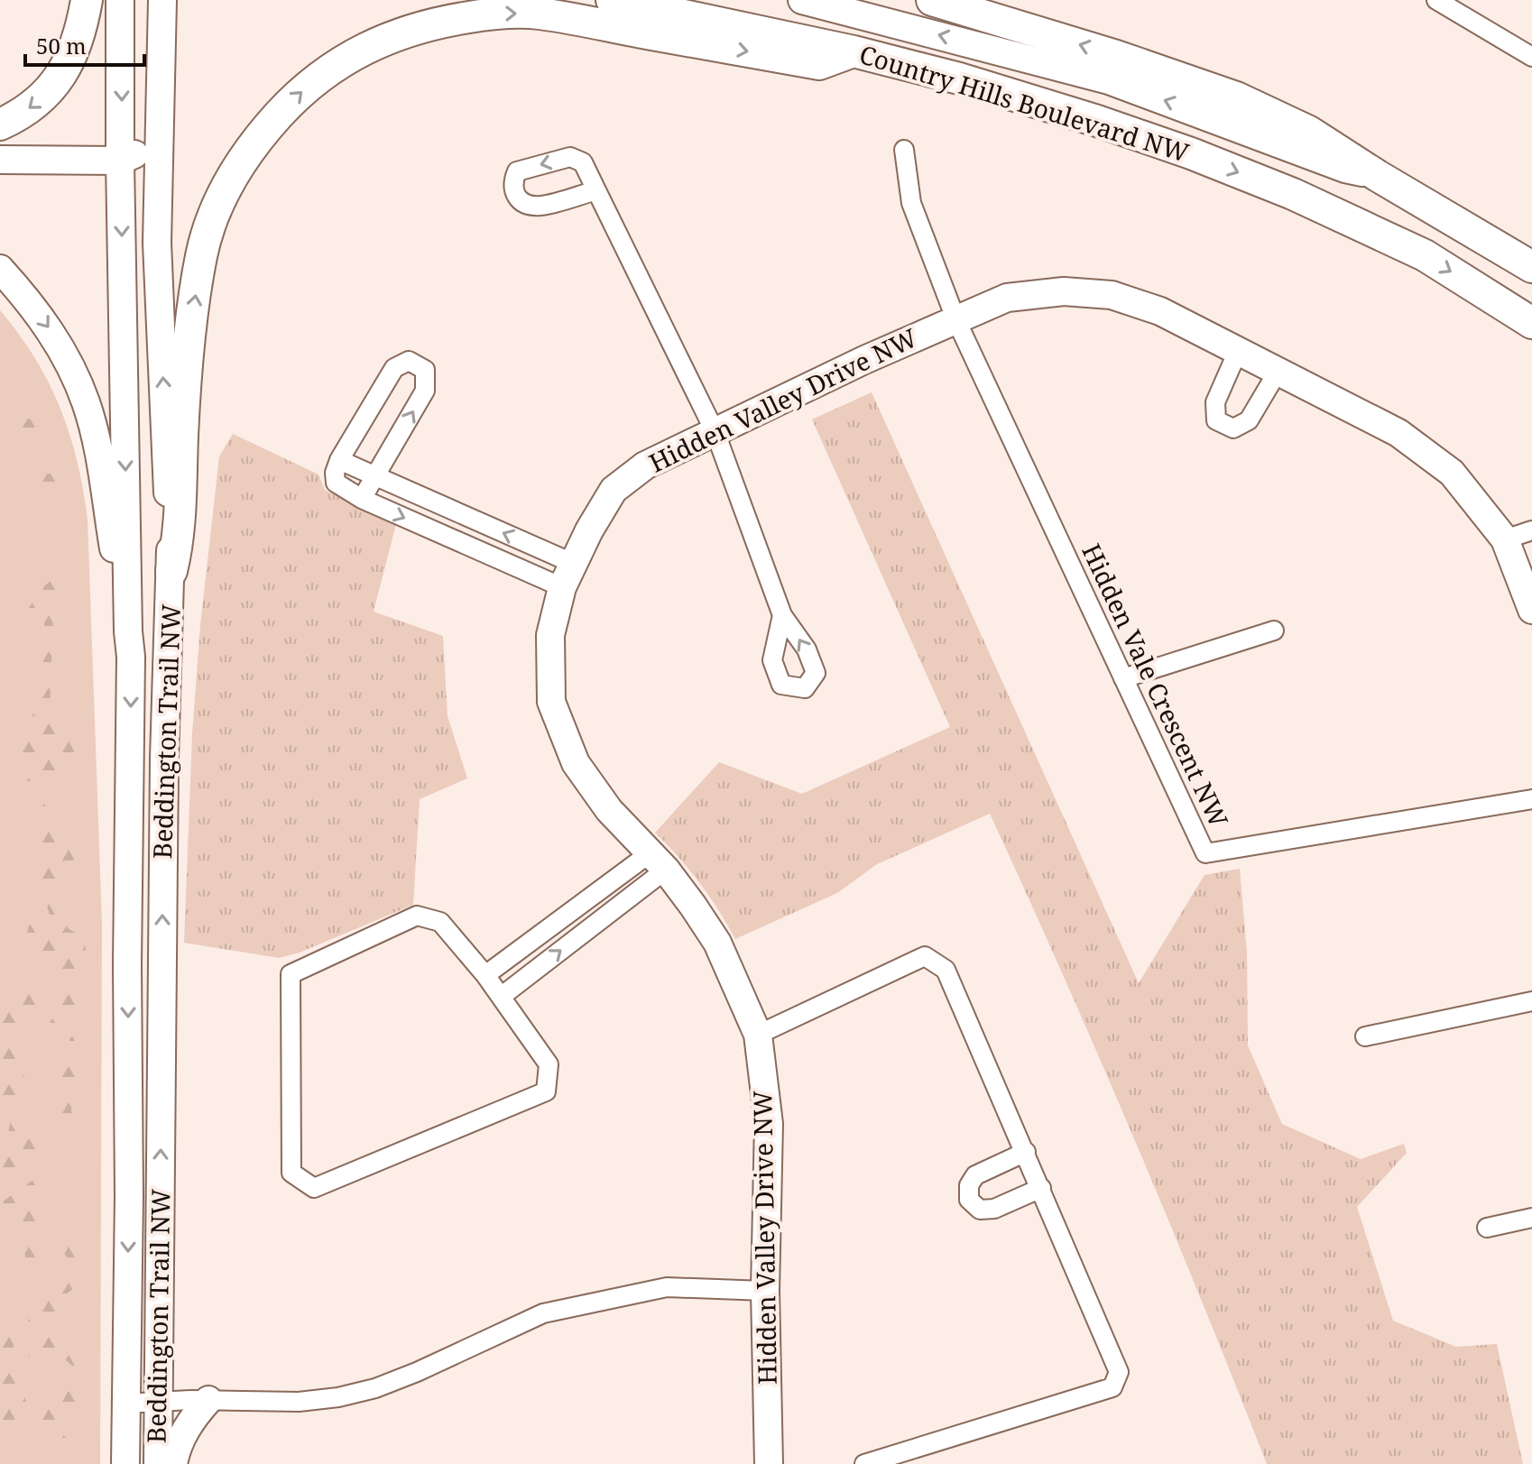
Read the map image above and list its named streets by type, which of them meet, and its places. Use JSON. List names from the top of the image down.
{
  "streets": {
    "main road": ["Country Hills Boulevard NW", "Hidden Valley Drive NW", "Beddington Trail NW"],
    "street": ["Hidden Vale Crescent NW"]
  },
  "crossings": [
    ["Hidden Valley Drive NW", "Hidden Vale Crescent NW"]
  ],
  "scale_bar": "50 m"
}
